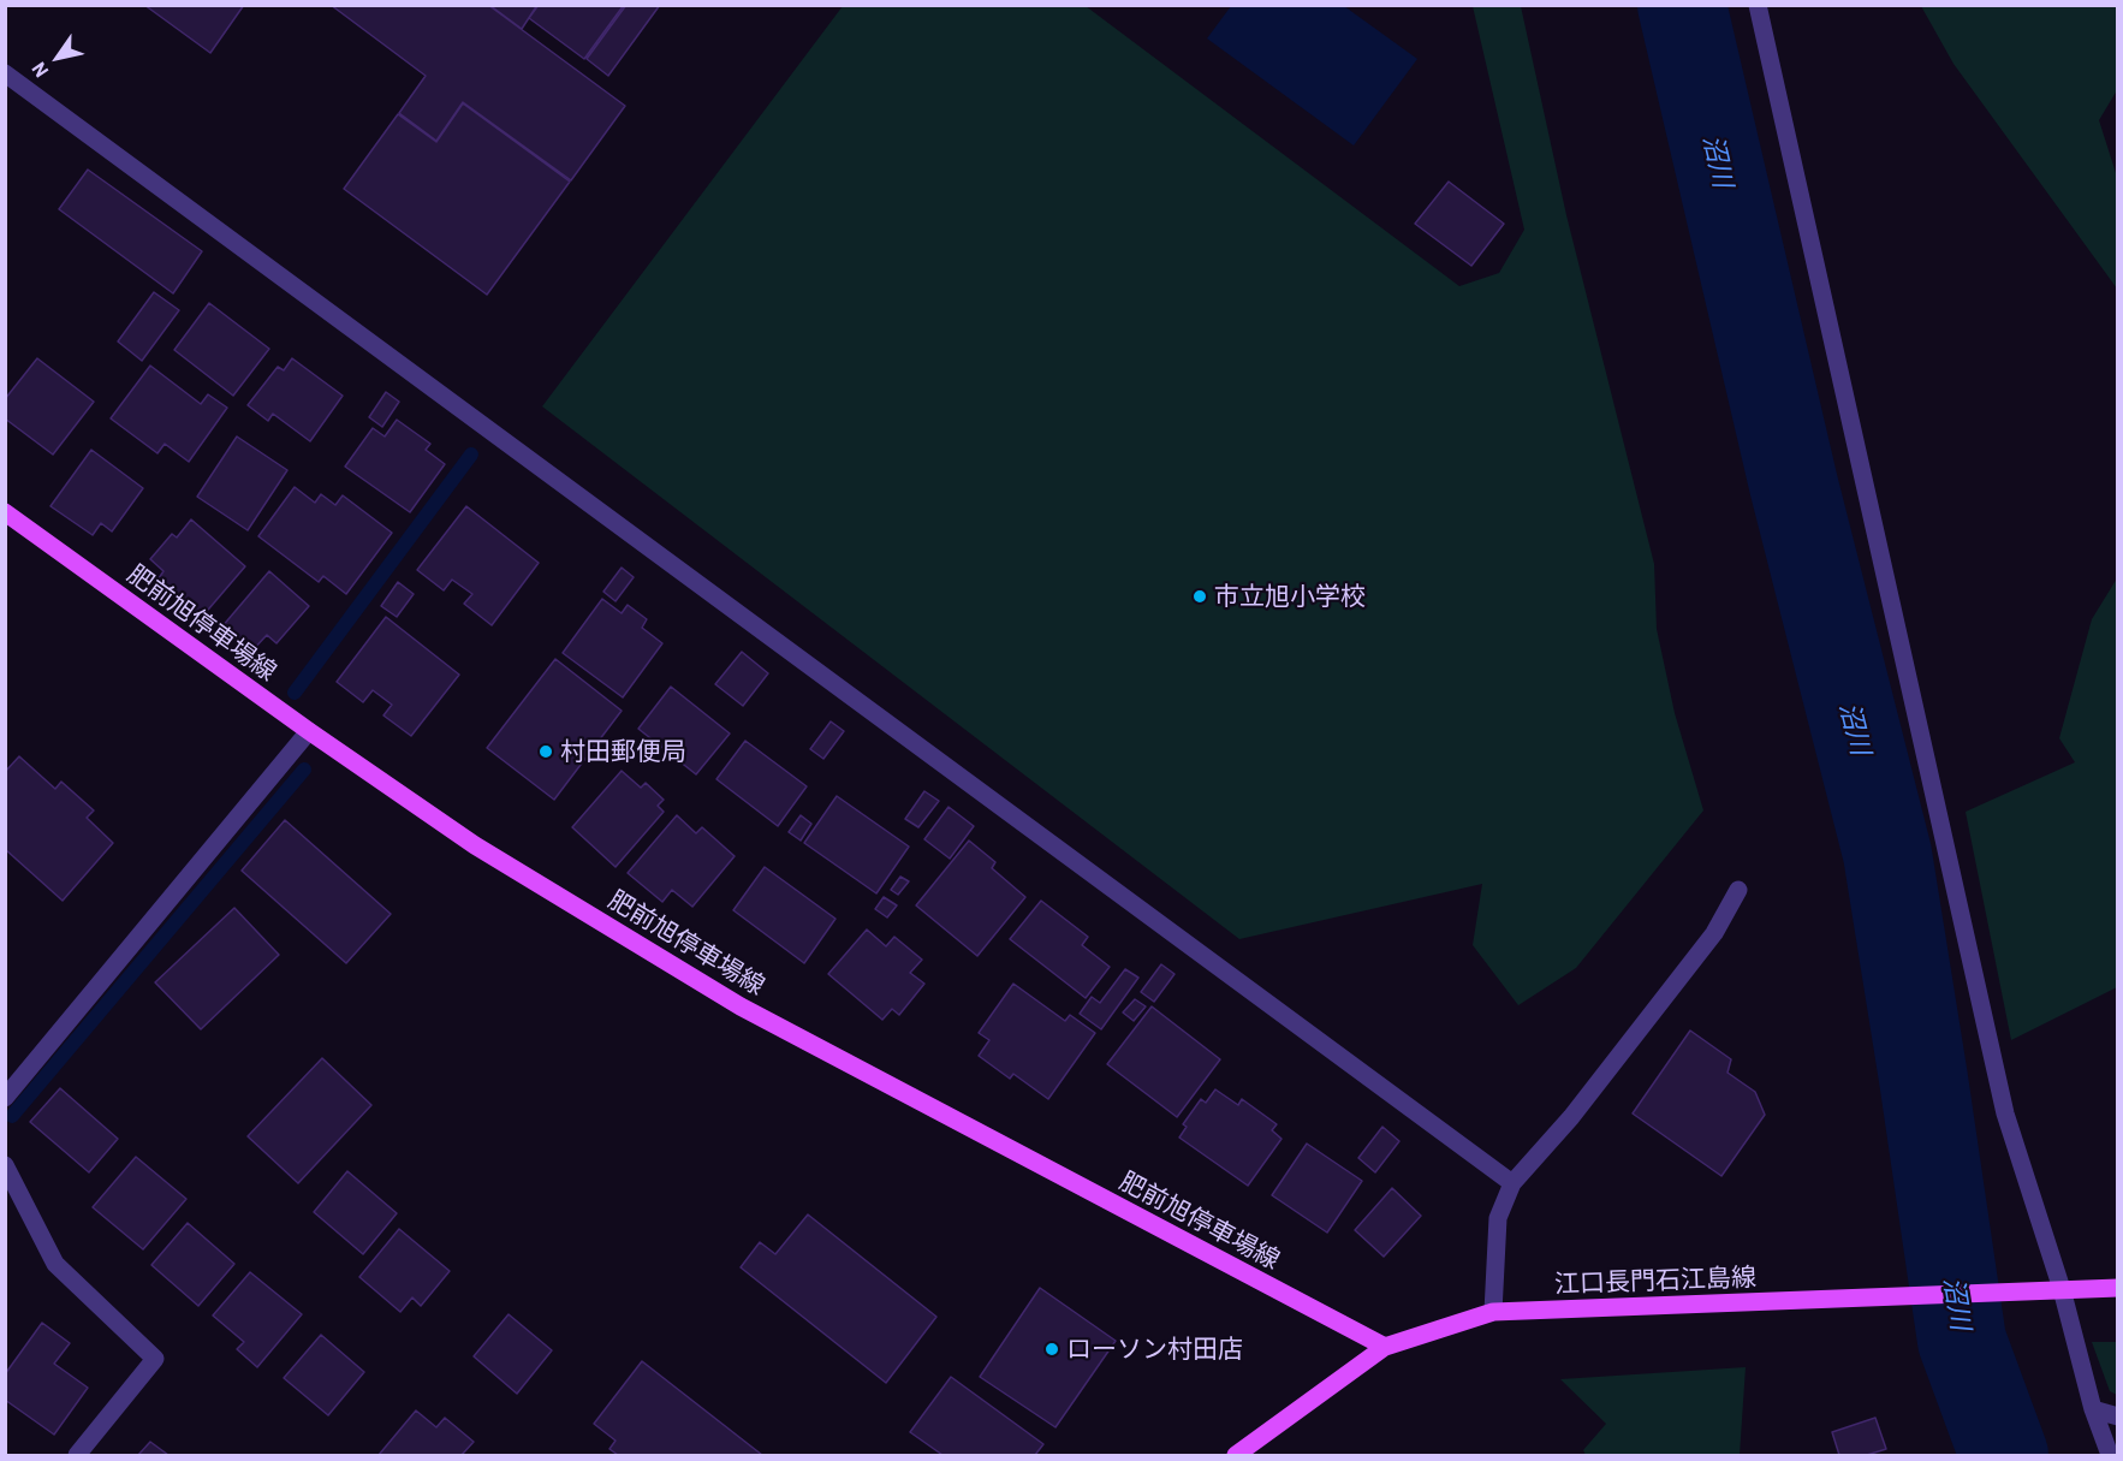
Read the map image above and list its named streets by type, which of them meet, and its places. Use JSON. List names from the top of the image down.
{
  "streets": {
    "main road": ["肥前旭停車場線", "江口長門石江島線"]
  },
  "crossings": [
    ["肥前旭停車場線", "江口長門石江島線"]
  ],
  "water": ["沼川"],
  "places": ["市立旭小学校", "村田郵便局", "ローソン村田店"],
  "north": "bottom left"
}
